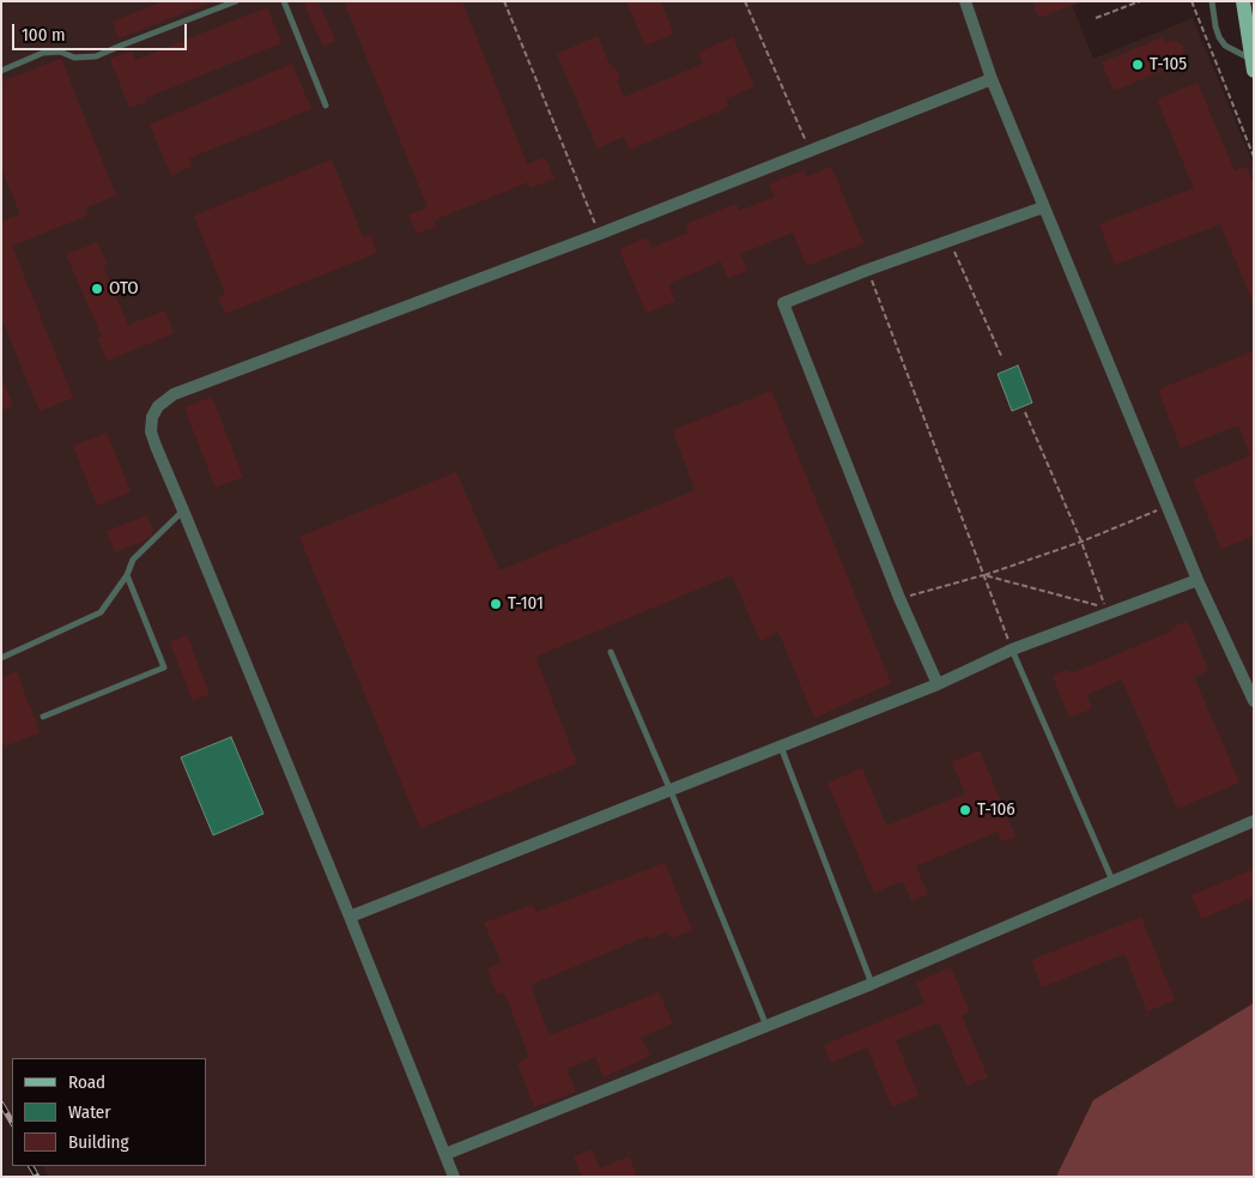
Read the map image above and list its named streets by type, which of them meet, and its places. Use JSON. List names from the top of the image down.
{
  "places": [
    "Т-105",
    "ОТО",
    "Т-101",
    "Т-106"
  ],
  "legend": ["Road", "Water", "Building"],
  "scale_bar": "100 m"
}
